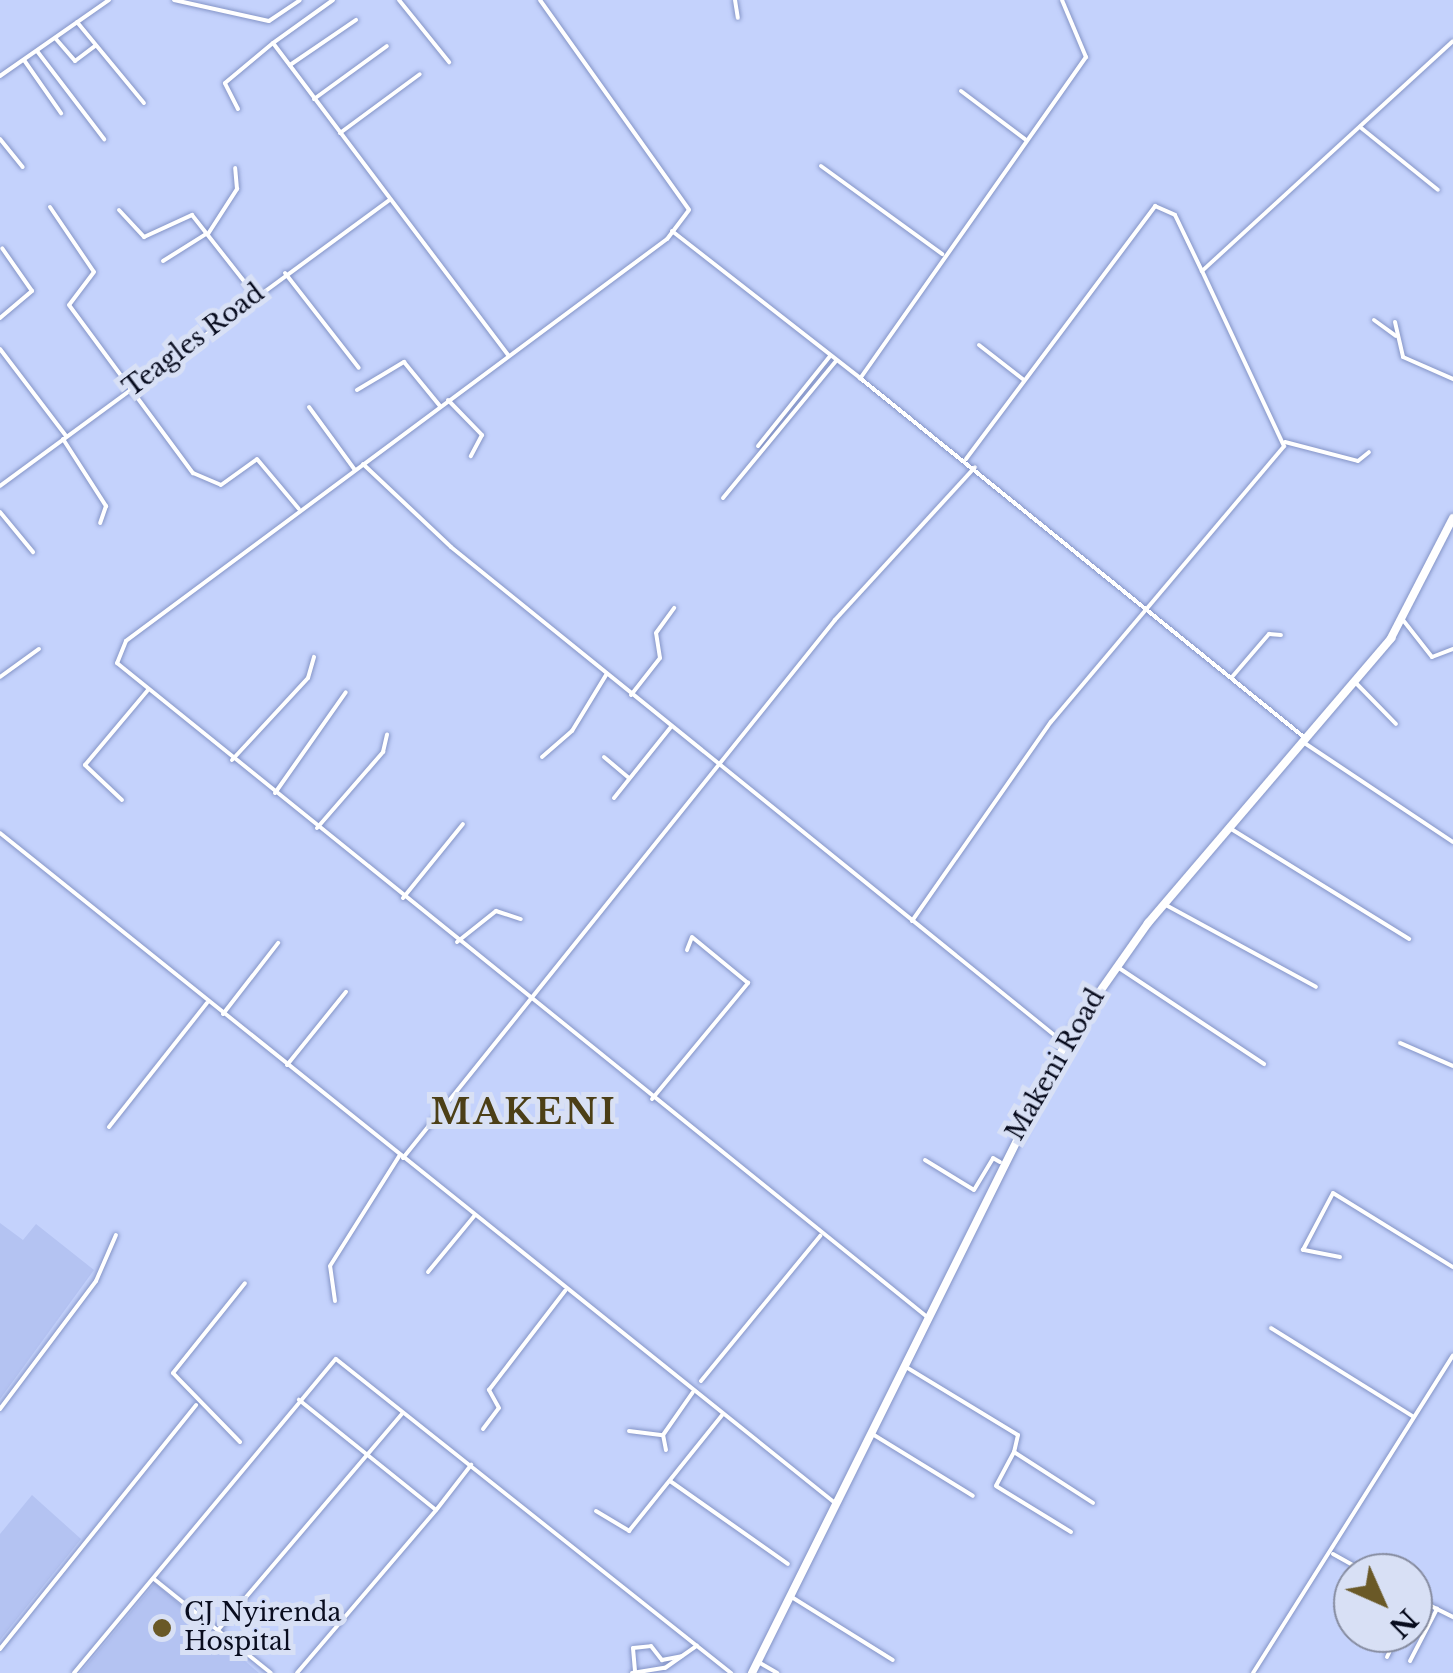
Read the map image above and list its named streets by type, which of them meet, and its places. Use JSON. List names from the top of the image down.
{
  "streets": {
    "main road": ["Makeni Road"],
    "street": ["Teagles Road"]
  },
  "districts": ["MAKENI"],
  "places": ["CJ Nyirenda Hospital"],
  "north": "bottom right"
}
